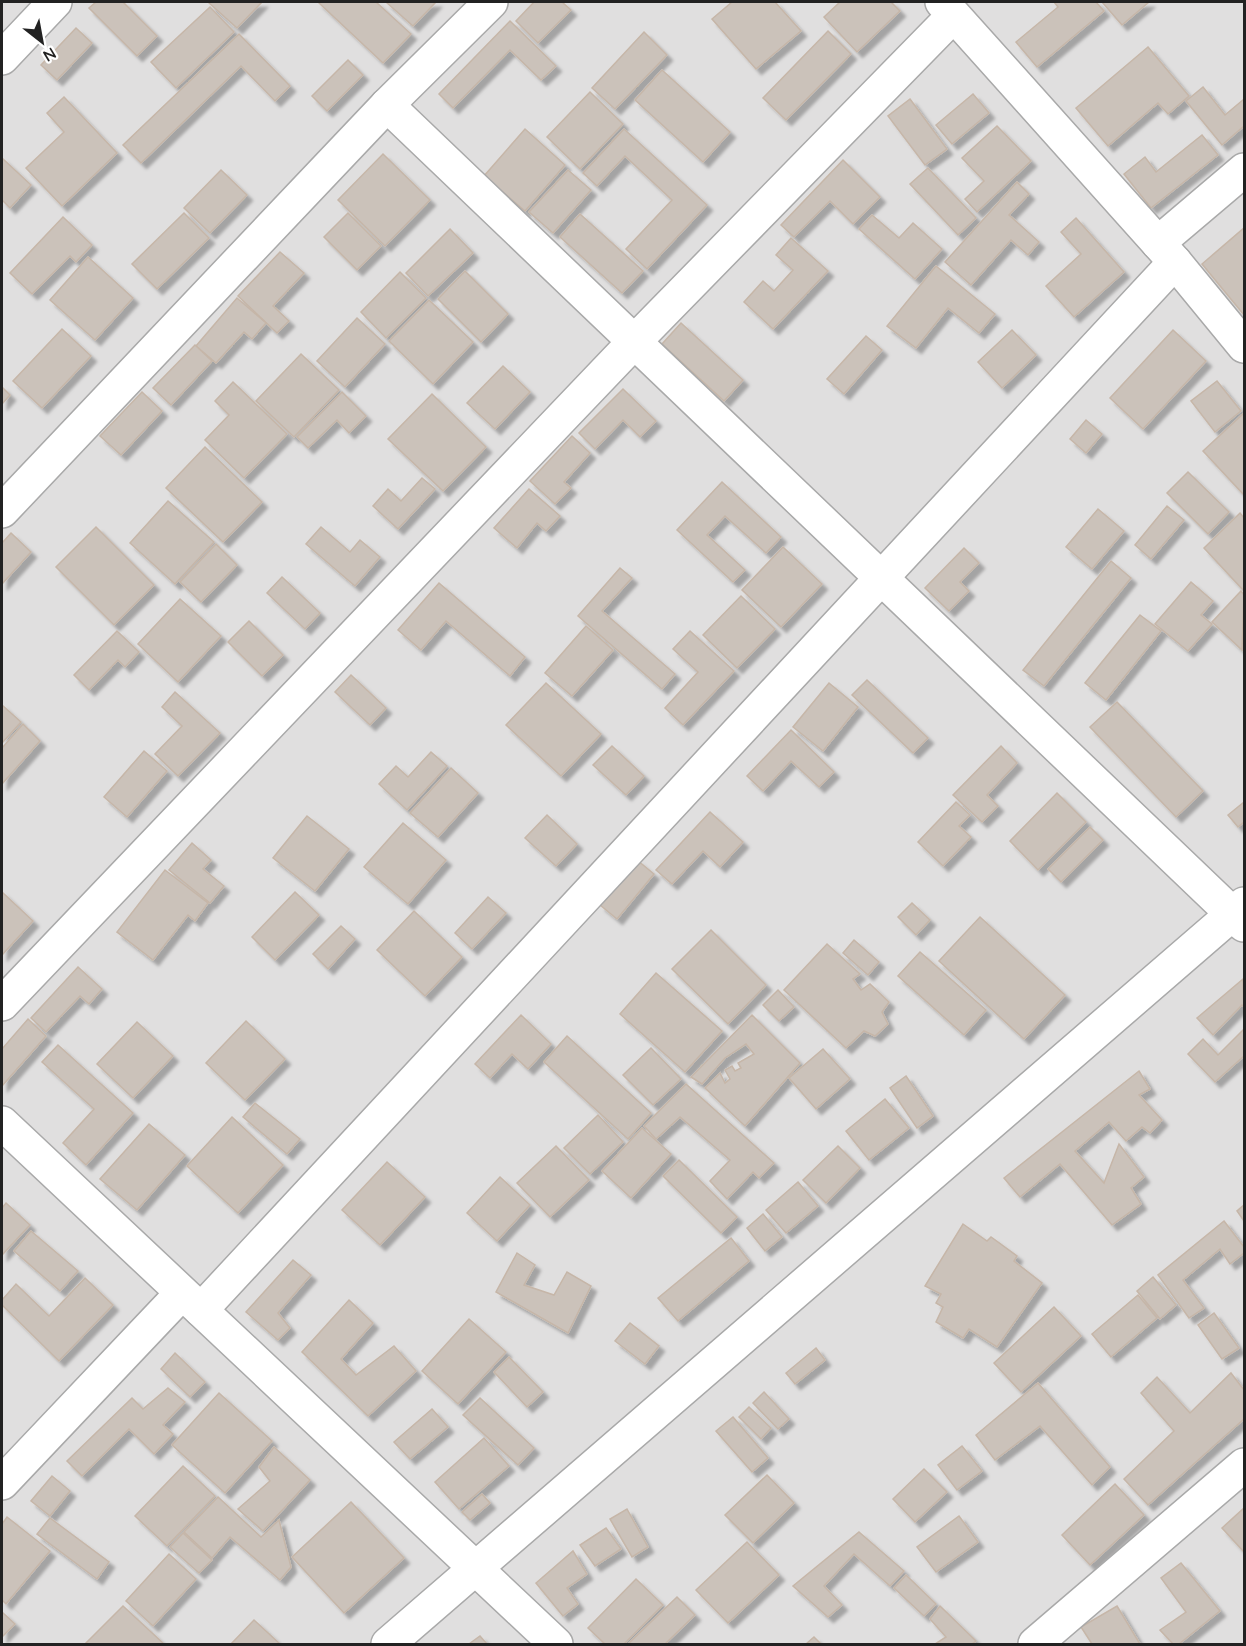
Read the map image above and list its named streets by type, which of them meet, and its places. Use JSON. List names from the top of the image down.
{
  "north": "bottom right"
}
